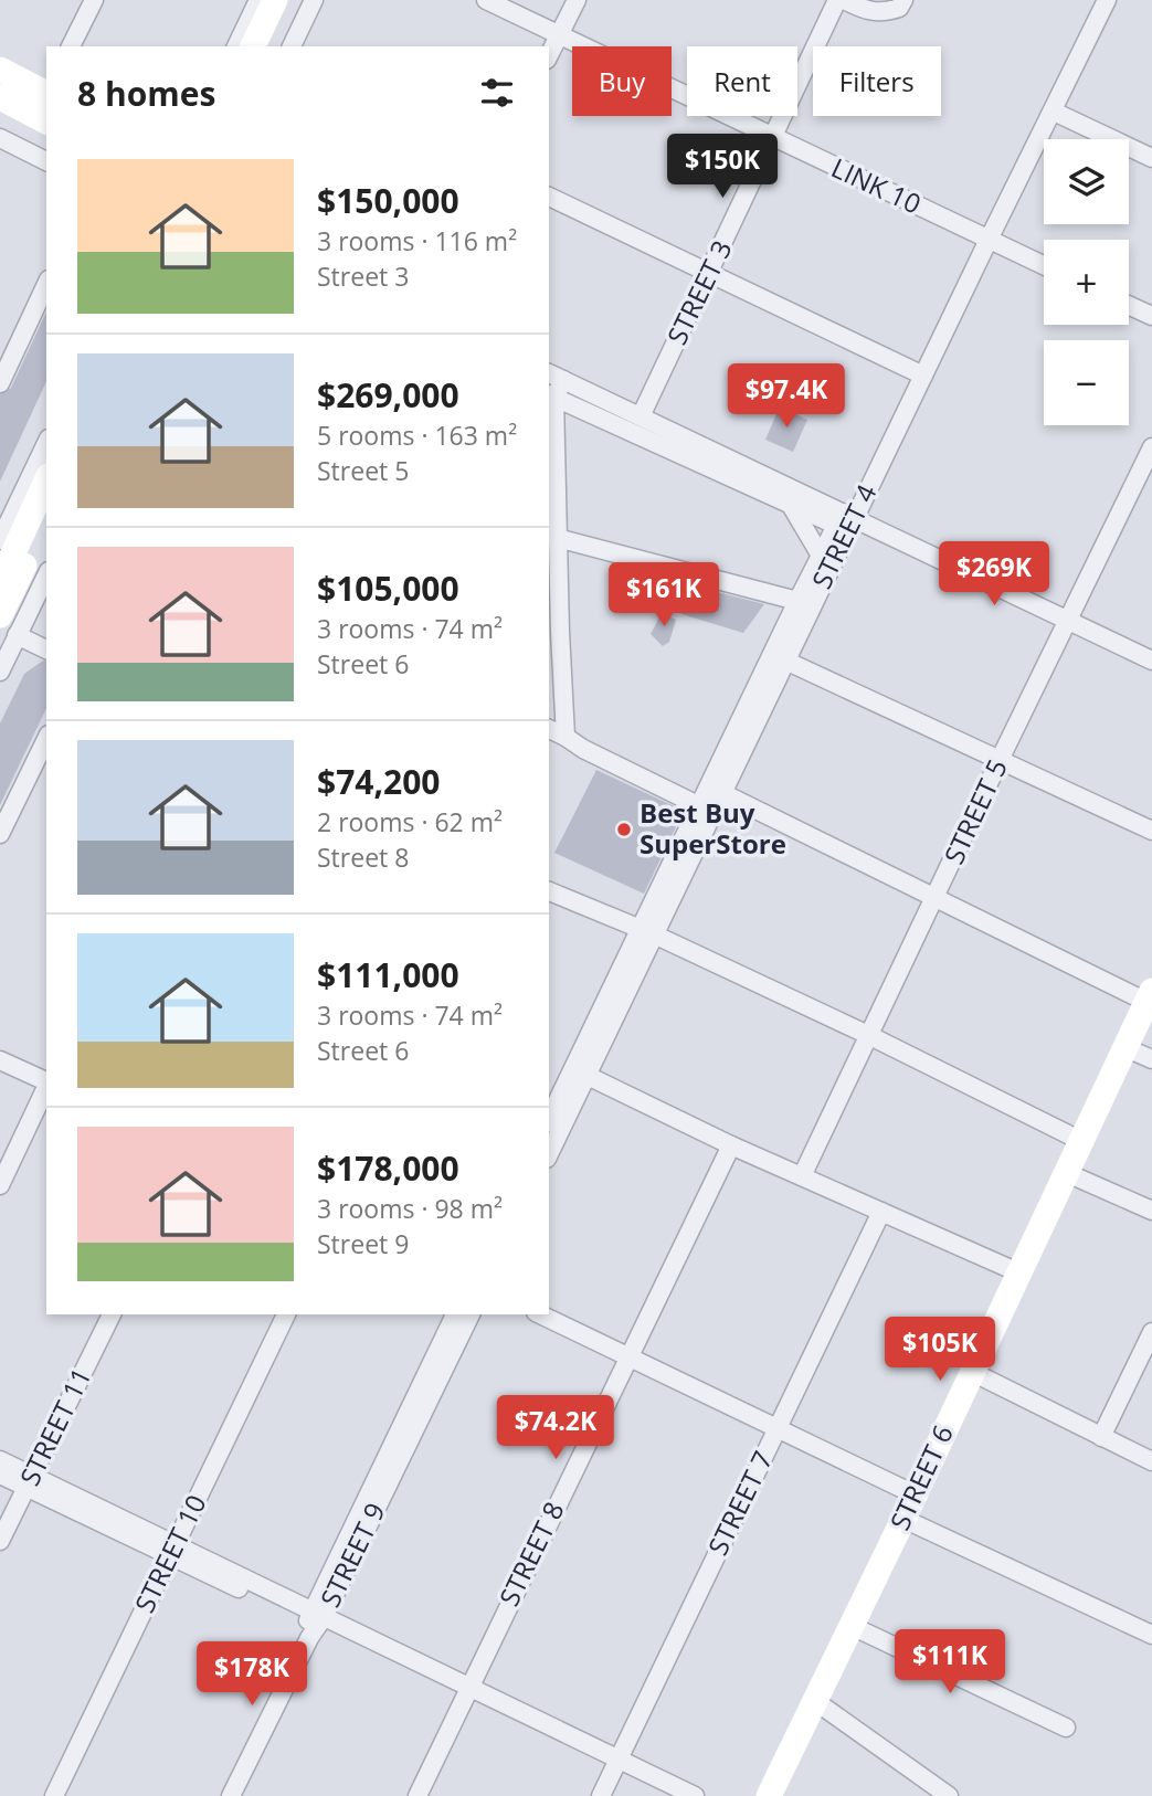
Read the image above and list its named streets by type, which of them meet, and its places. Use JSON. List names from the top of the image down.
{
  "streets": {
    "street": [
      "LINK 10",
      "STREET 3",
      "STREET 4",
      "STREET 5",
      "STREET 11",
      "STREET 6",
      "STREET 7",
      "STREET 10",
      "STREET 8",
      "STREET 9"
    ]
  },
  "crossings": [
    ["LINK 10", "STREET 3"],
    ["LINK 10", "STREET 4"]
  ],
  "places": ["Best Buy SuperStore"],
  "page": {
    "chip": ["Buy", "Rent", "Filters"],
    "heading": "8 homes",
    "price": [
      "$150K",
      "$97.4K",
      "$269K",
      "$161K",
      "$105K",
      "$74.2K",
      "$111K",
      "$178K"
    ],
    "map_buttons": ["+", "−"],
    "list": [
      {
        "name": "$150,000",
        "note": "3 rooms · 116 m² · Street 3"
      },
      {
        "name": "$269,000",
        "note": "5 rooms · 163 m² · Street 5"
      },
      {
        "name": "$105,000",
        "note": "3 rooms · 74 m² · Street 6"
      },
      {
        "name": "$74,200",
        "note": "2 rooms · 62 m² · Street 8"
      },
      {
        "name": "$111,000",
        "note": "3 rooms · 74 m² · Street 6"
      },
      {
        "name": "$178,000",
        "note": "3 rooms · 98 m² · Street 9"
      }
    ]
  }
}
